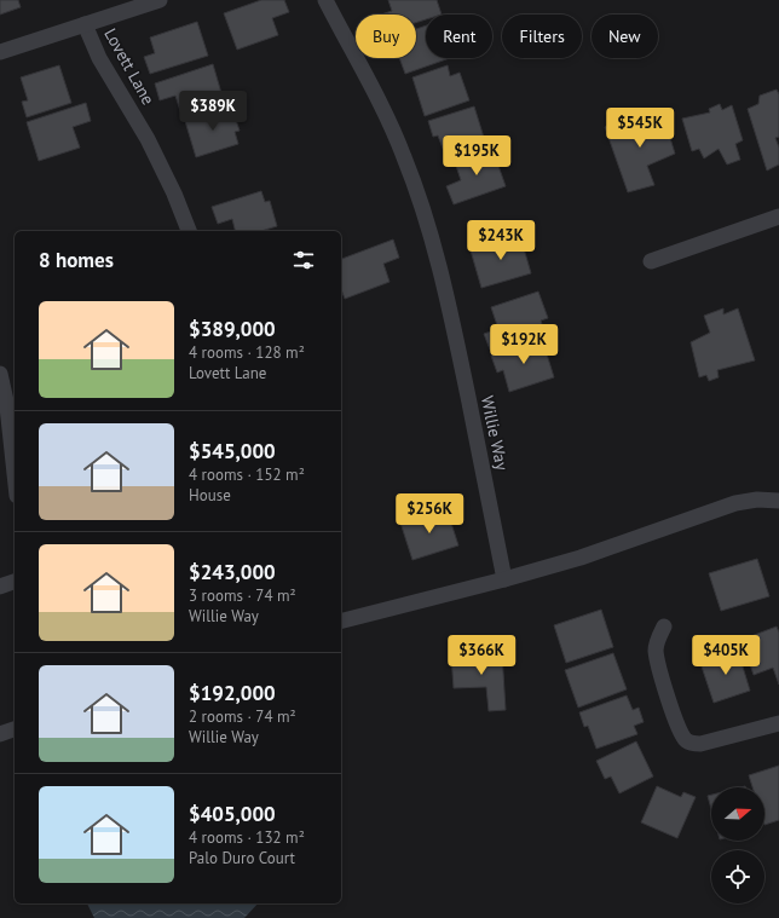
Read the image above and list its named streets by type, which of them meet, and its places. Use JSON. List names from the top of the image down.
{
  "streets": {
    "street": ["Lovett Lane", "Willie Way"]
  },
  "north": "right",
  "page": {
    "chip": [
      "Buy",
      "Rent",
      "Filters",
      "New"
    ],
    "price": [
      "$389K",
      "$545K",
      "$195K",
      "$243K",
      "$192K",
      "$256K",
      "$366K",
      "$405K"
    ],
    "heading": "8 homes",
    "list": [
      {
        "name": "$389,000",
        "note": "4 rooms · 128 m² · Lovett Lane"
      },
      {
        "name": "$545,000",
        "note": "4 rooms · 152 m² · House"
      },
      {
        "name": "$243,000",
        "note": "3 rooms · 74 m² · Willie Way"
      },
      {
        "name": "$192,000",
        "note": "2 rooms · 74 m² · Willie Way"
      },
      {
        "name": "$405,000",
        "note": "4 rooms · 132 m² · Palo Duro Court"
      }
    ]
  }
}
